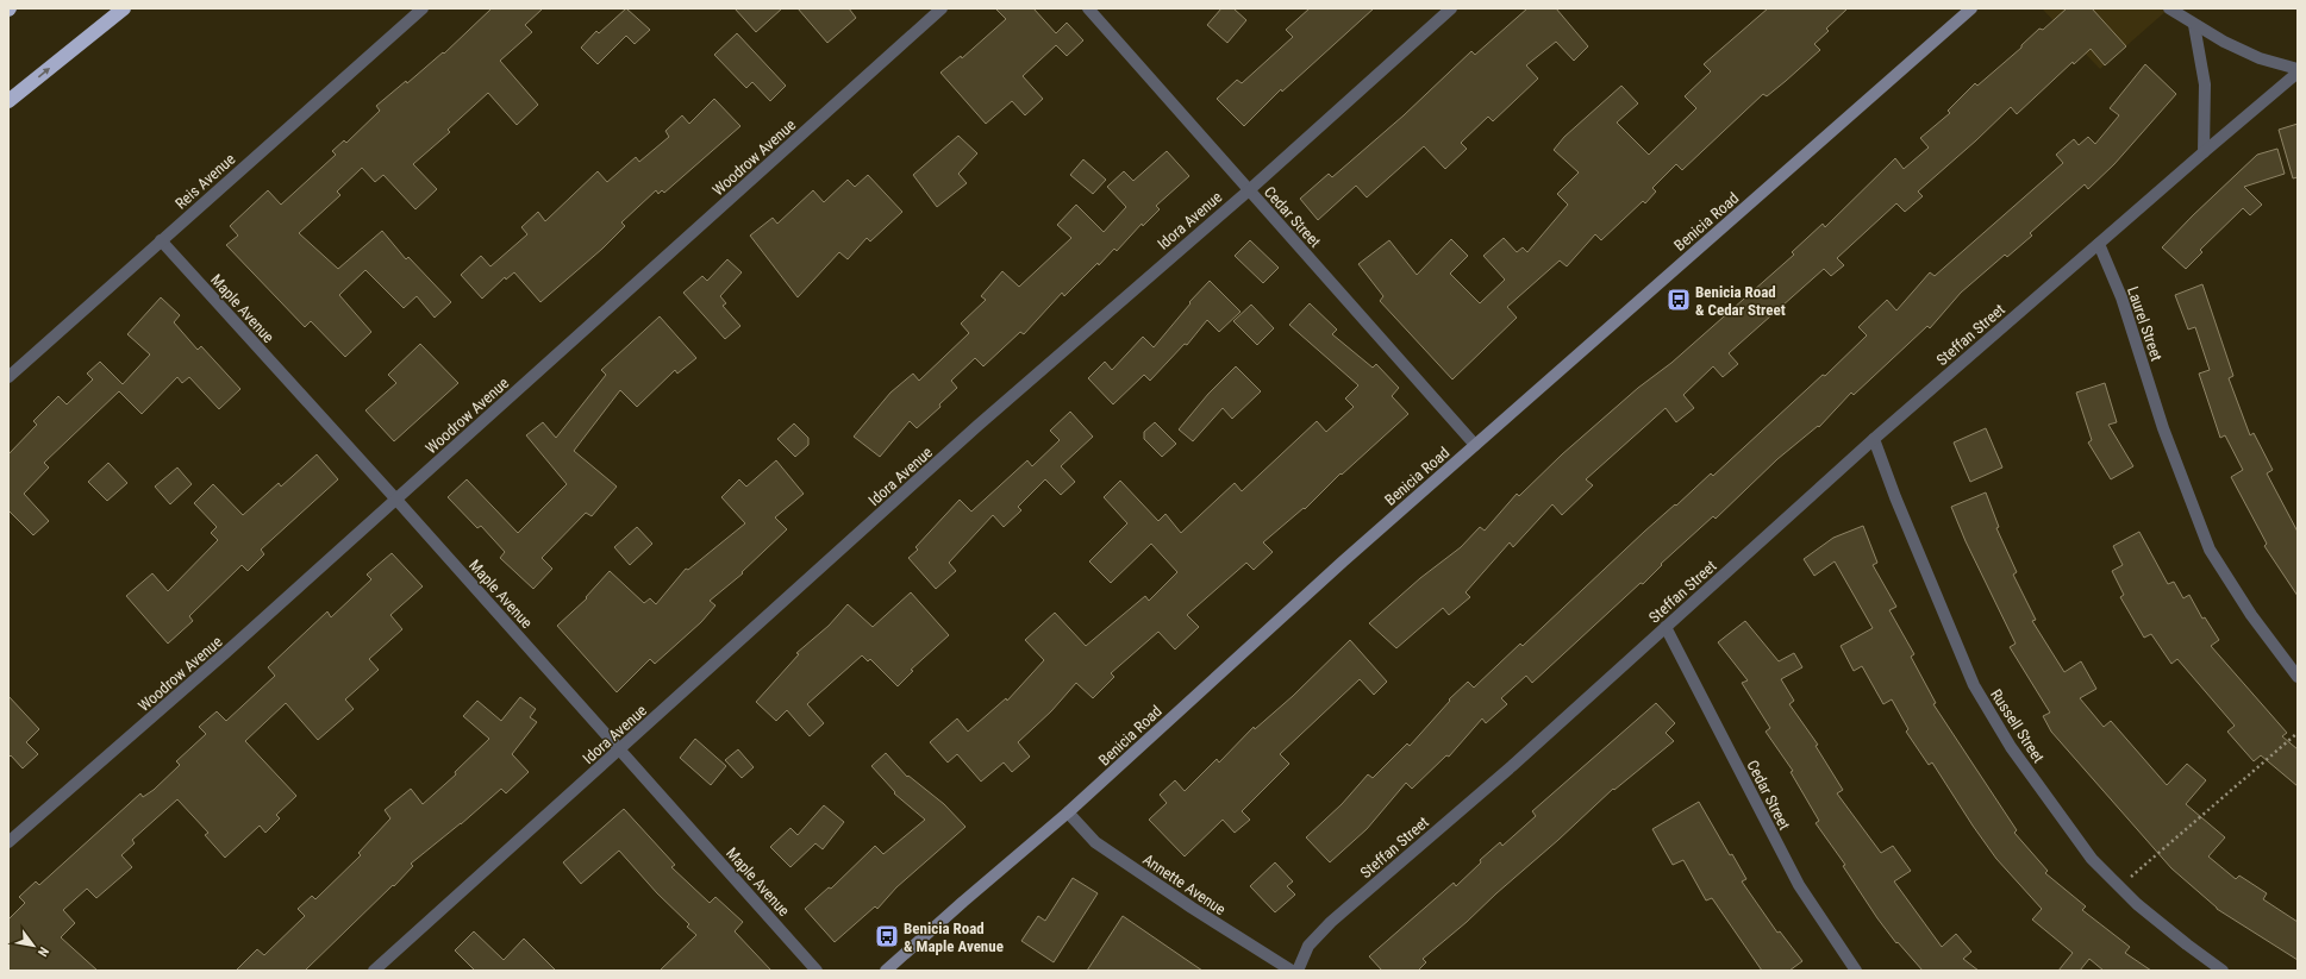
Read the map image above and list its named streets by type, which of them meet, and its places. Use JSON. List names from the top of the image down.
{
  "streets": {
    "main road": ["Benicia Road"],
    "street": [
      "Woodrow Avenue",
      "Reis Avenue",
      "Cedar Street",
      "Idora Avenue",
      "Maple Avenue",
      "Laurel Street",
      "Steffan Street",
      "Russell Street",
      "Annette Avenue"
    ]
  },
  "crossings": [
    ["Woodrow Avenue", "Maple Avenue"],
    ["Reis Avenue", "Maple Avenue"],
    ["Cedar Street", "Idora Avenue"],
    ["Cedar Street", "Benicia Road"],
    ["Cedar Street", "Steffan Street"],
    ["Idora Avenue", "Maple Avenue"],
    ["Benicia Road", "Annette Avenue"],
    ["Laurel Street", "Steffan Street"],
    ["Steffan Street", "Russell Street"]
  ],
  "places": {
    "bus stop": ["Benicia Road & Cedar Street", "Benicia Road & Maple Avenue"]
  },
  "north": "bottom right"
}
